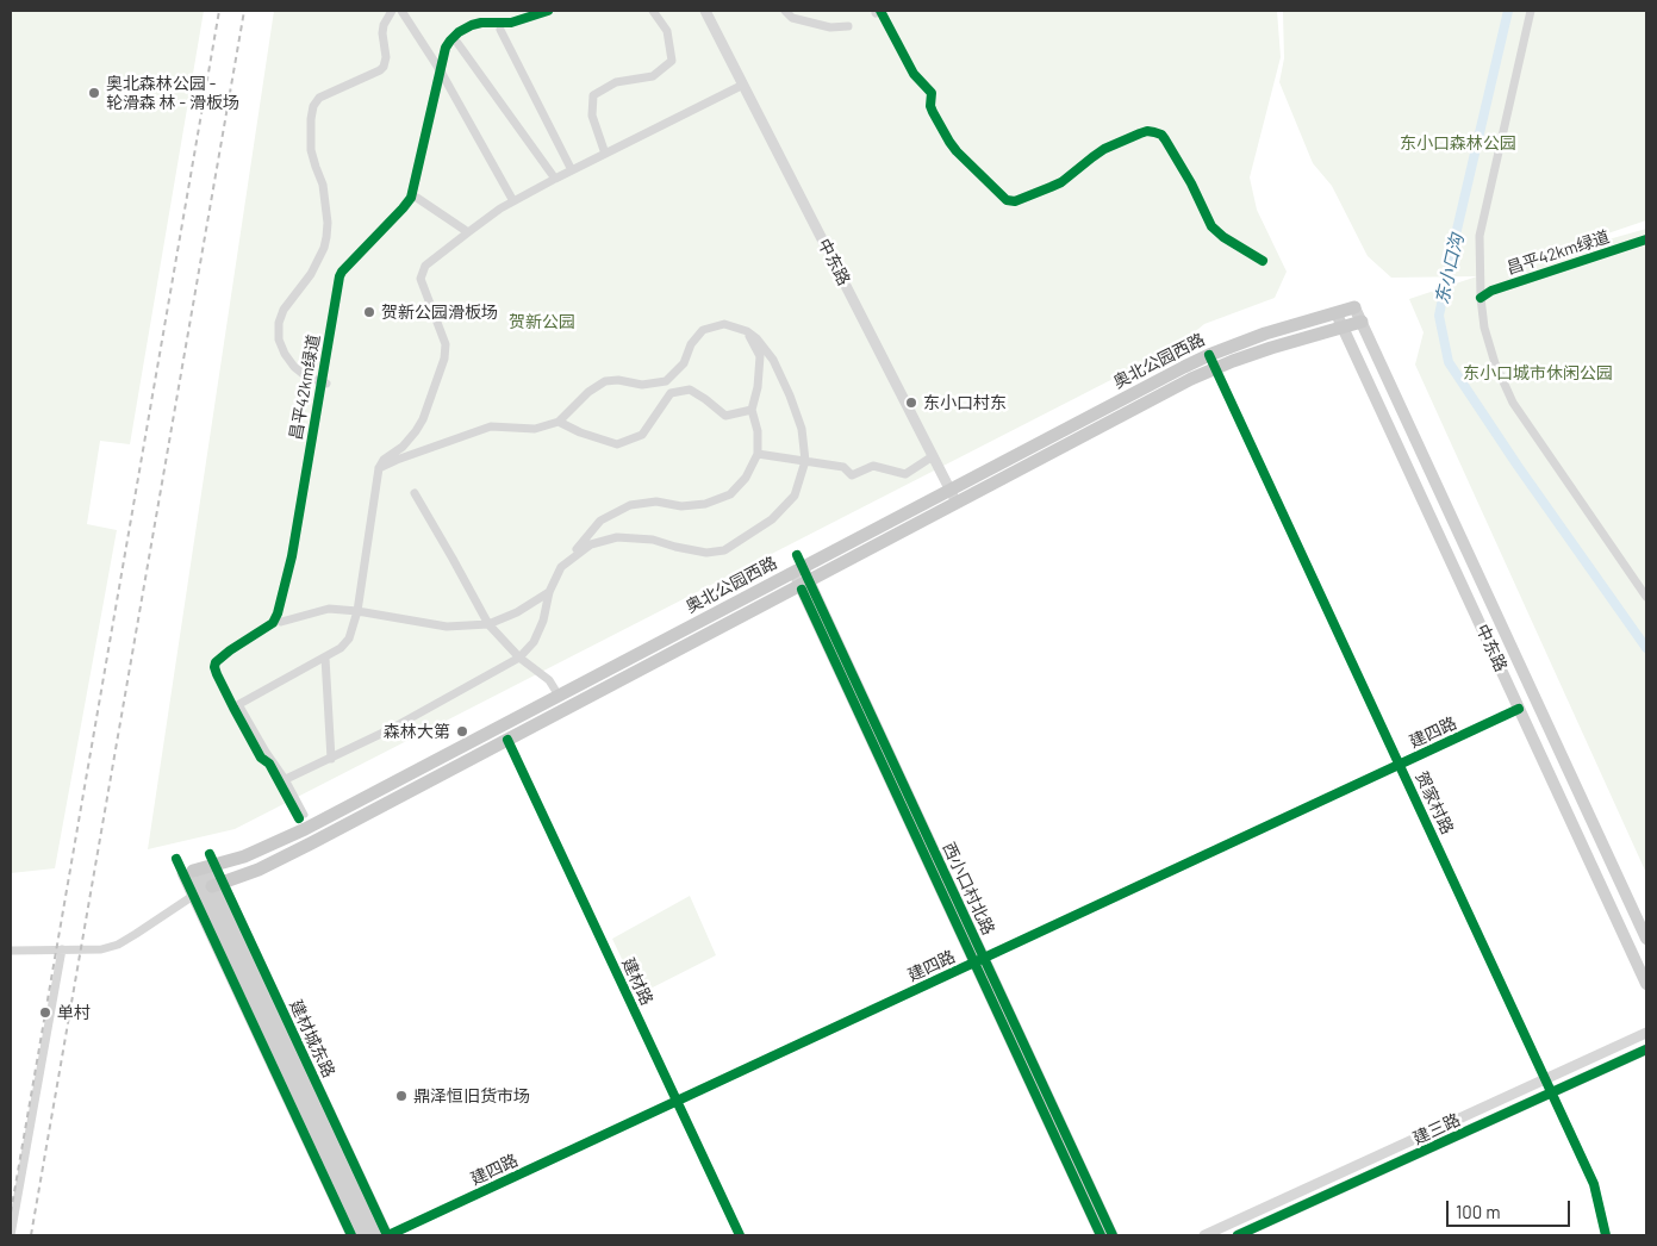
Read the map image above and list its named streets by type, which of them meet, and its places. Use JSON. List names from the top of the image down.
{
  "streets": {
    "main road": ["中东路", "奥北公园西路", "建材城东路"],
    "street": [
      "建四路",
      "贺家村路",
      "西小口村北路",
      "建材路",
      "建三路"
    ],
    "cycle path": ["昌平42km绿道"]
  },
  "crossings": [
    ["中东路", "奥北公园西路"],
    ["中东路", "建四路"],
    ["奥北公园西路", "贺家村路"],
    ["奥北公园西路", "西小口村北路"],
    ["奥北公园西路", "建材路"],
    ["奥北公园西路", "建材城东路"],
    ["建四路", "贺家村路"],
    ["建四路", "西小口村北路"],
    ["建四路", "建材路"],
    ["建四路", "建材城东路"],
    ["贺家村路", "建三路"]
  ],
  "water": ["东小口沟"],
  "parks": ["东小口森林公园", "贺新公园", "东小口城市休闲公园"],
  "places": [
    "奥北森林公园 - 轮滑森 林 - 滑板场",
    "贺新公园滑板场",
    "东小口村东",
    "森林大第",
    "单村",
    "鼎泽恒旧货市场"
  ],
  "scale_bar": "100 m"
}
